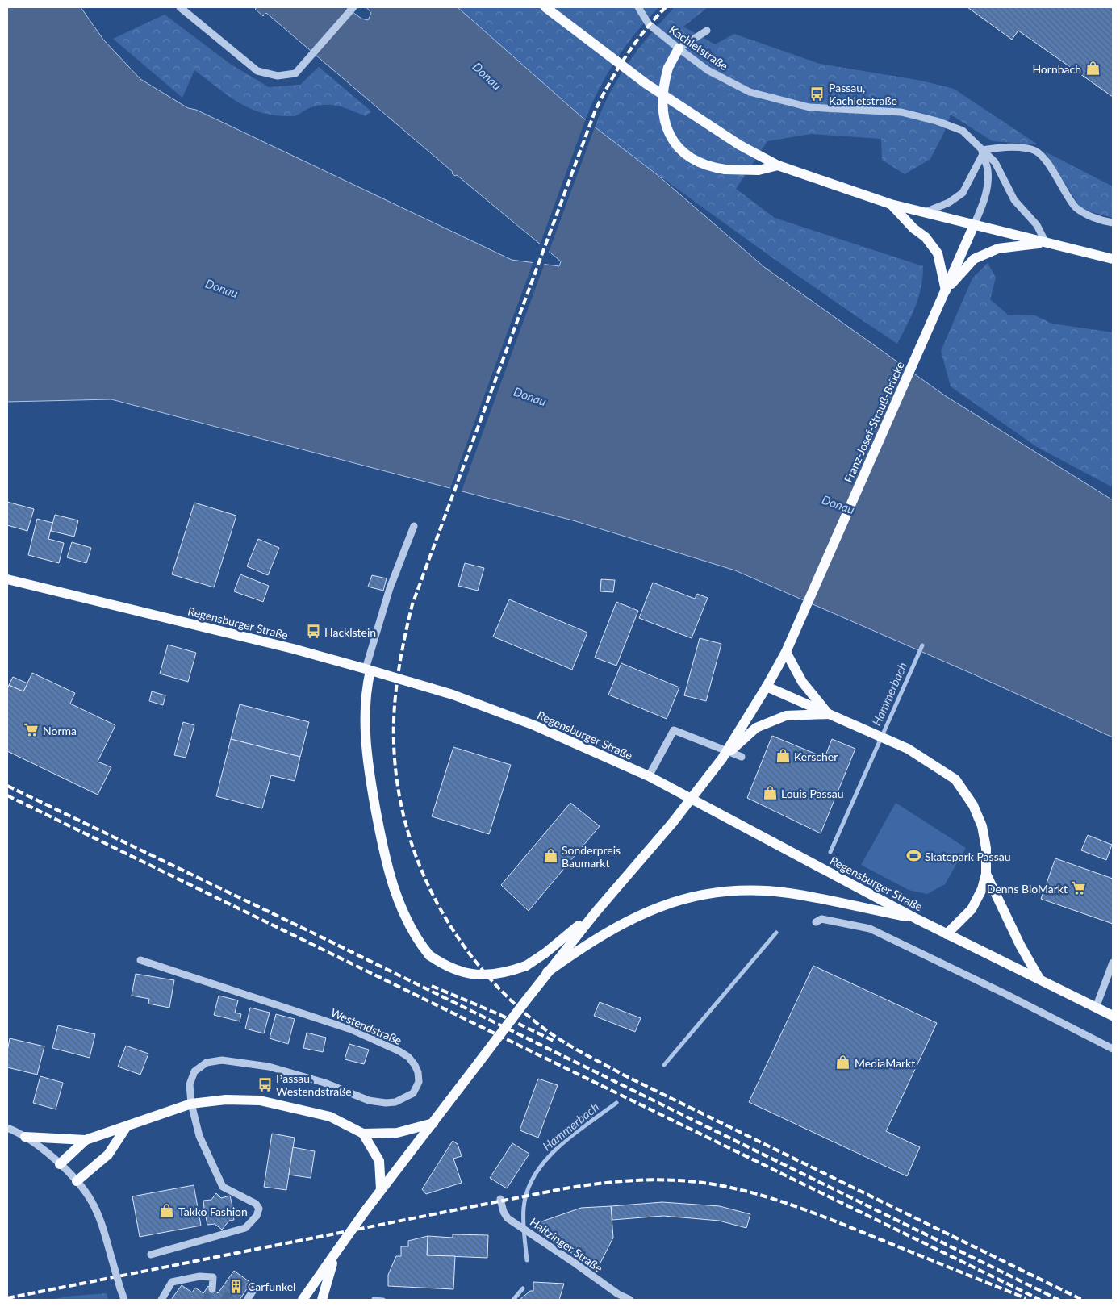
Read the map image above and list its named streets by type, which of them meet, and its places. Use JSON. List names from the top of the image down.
{
  "streets": {
    "main road": ["Franz-Josef-Strauß-Brücke", "Regensburger Straße"],
    "street": ["Kachletstraße", "Westendstraße", "Haitzinger Straße"]
  },
  "water": ["Donau", "Hammerbach"],
  "places": {
    "shop": [
      "Hornbach",
      "Kerscher",
      "Louis Passau",
      "Sonderpreis Baumarkt",
      "MediaMarkt",
      "Takko Fashion"
    ],
    "bus stop": ["Passau, Kachletstraße", "Hacklstein", "Passau, Westendstraße"],
    "supermarket": ["Norma", "Denns BioMarkt"],
    "sports": ["Skatepark Passau"],
    "building": ["Carfunkel"]
  }
}
